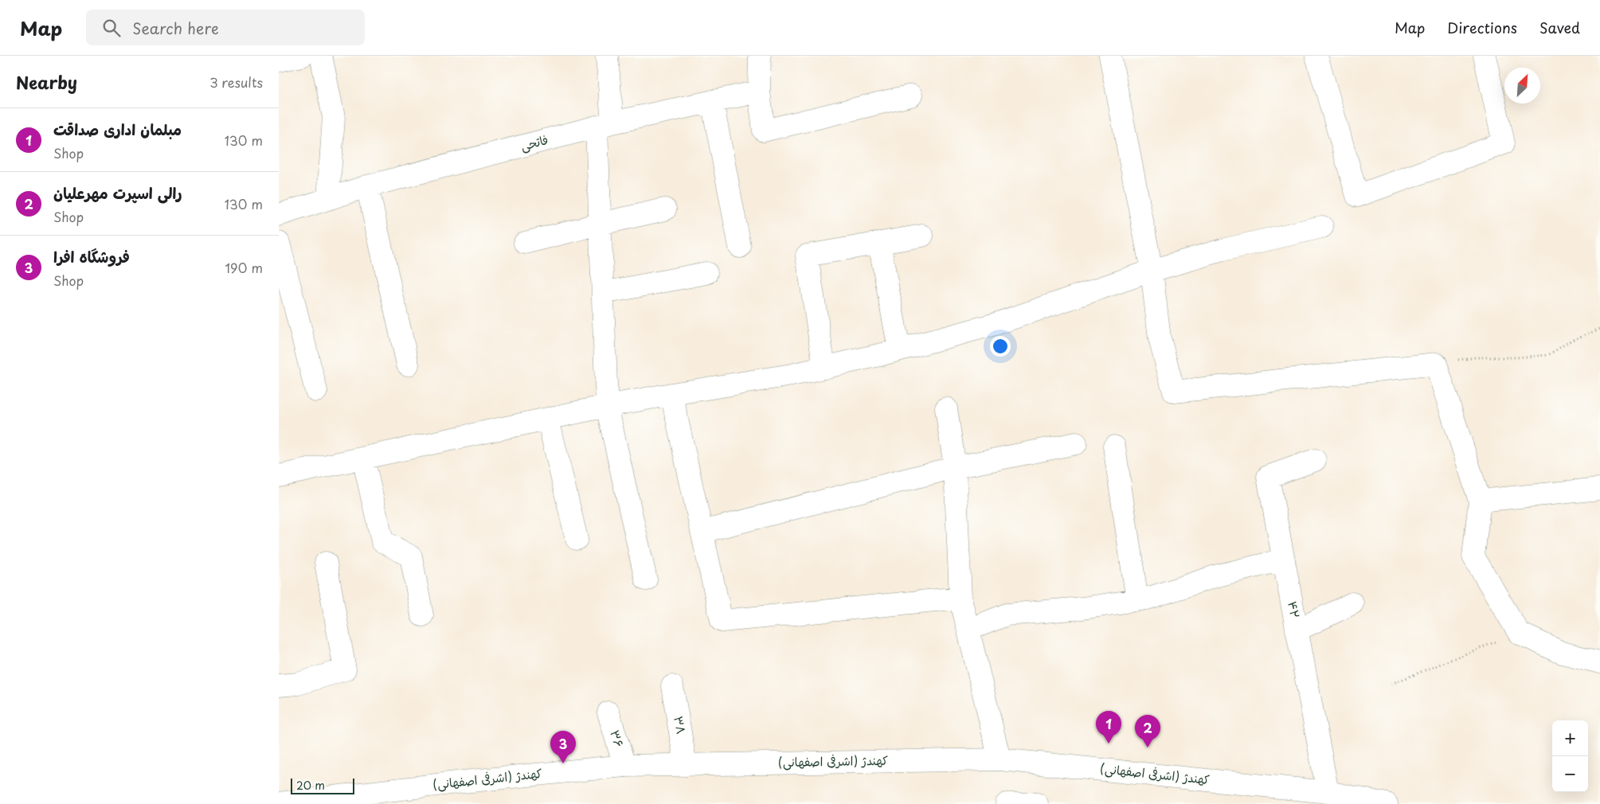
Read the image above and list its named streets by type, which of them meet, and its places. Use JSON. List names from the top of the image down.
{
  "streets": {
    "street": [
      "فاتحی",
      "۴۲",
      "۳۸",
      "۳۶",
      "کهندژ (اشرفی اصفهانی)"
    ]
  },
  "crossings": [
    ["۴۲", "کهندژ (اشرفی اصفهانی)"],
    ["۳۸", "کهندژ (اشرفی اصفهانی)"],
    ["۳۶", "کهندژ (اشرفی اصفهانی)"]
  ],
  "scale_bar": "20 m",
  "north": "top right",
  "page": {
    "header": "Map",
    "search": "Search here",
    "nav": ["Map", "Directions", "Saved"],
    "heading": ["Nearby", "3 results"],
    "list": [
      {
        "mark": "1",
        "name": "مبلمان اداری صداقت",
        "note": "Shop",
        "value": "130 m"
      },
      {
        "mark": "2",
        "name": "رالی اسپرت مهرعلیان",
        "note": "Shop",
        "value": "130 m"
      },
      {
        "mark": "3",
        "name": "فروشگاه افرا",
        "note": "Shop",
        "value": "190 m"
      }
    ],
    "pins": ["1", "2", "3"],
    "map_buttons": ["+", "−"],
    "scale": "20 m"
  }
}
